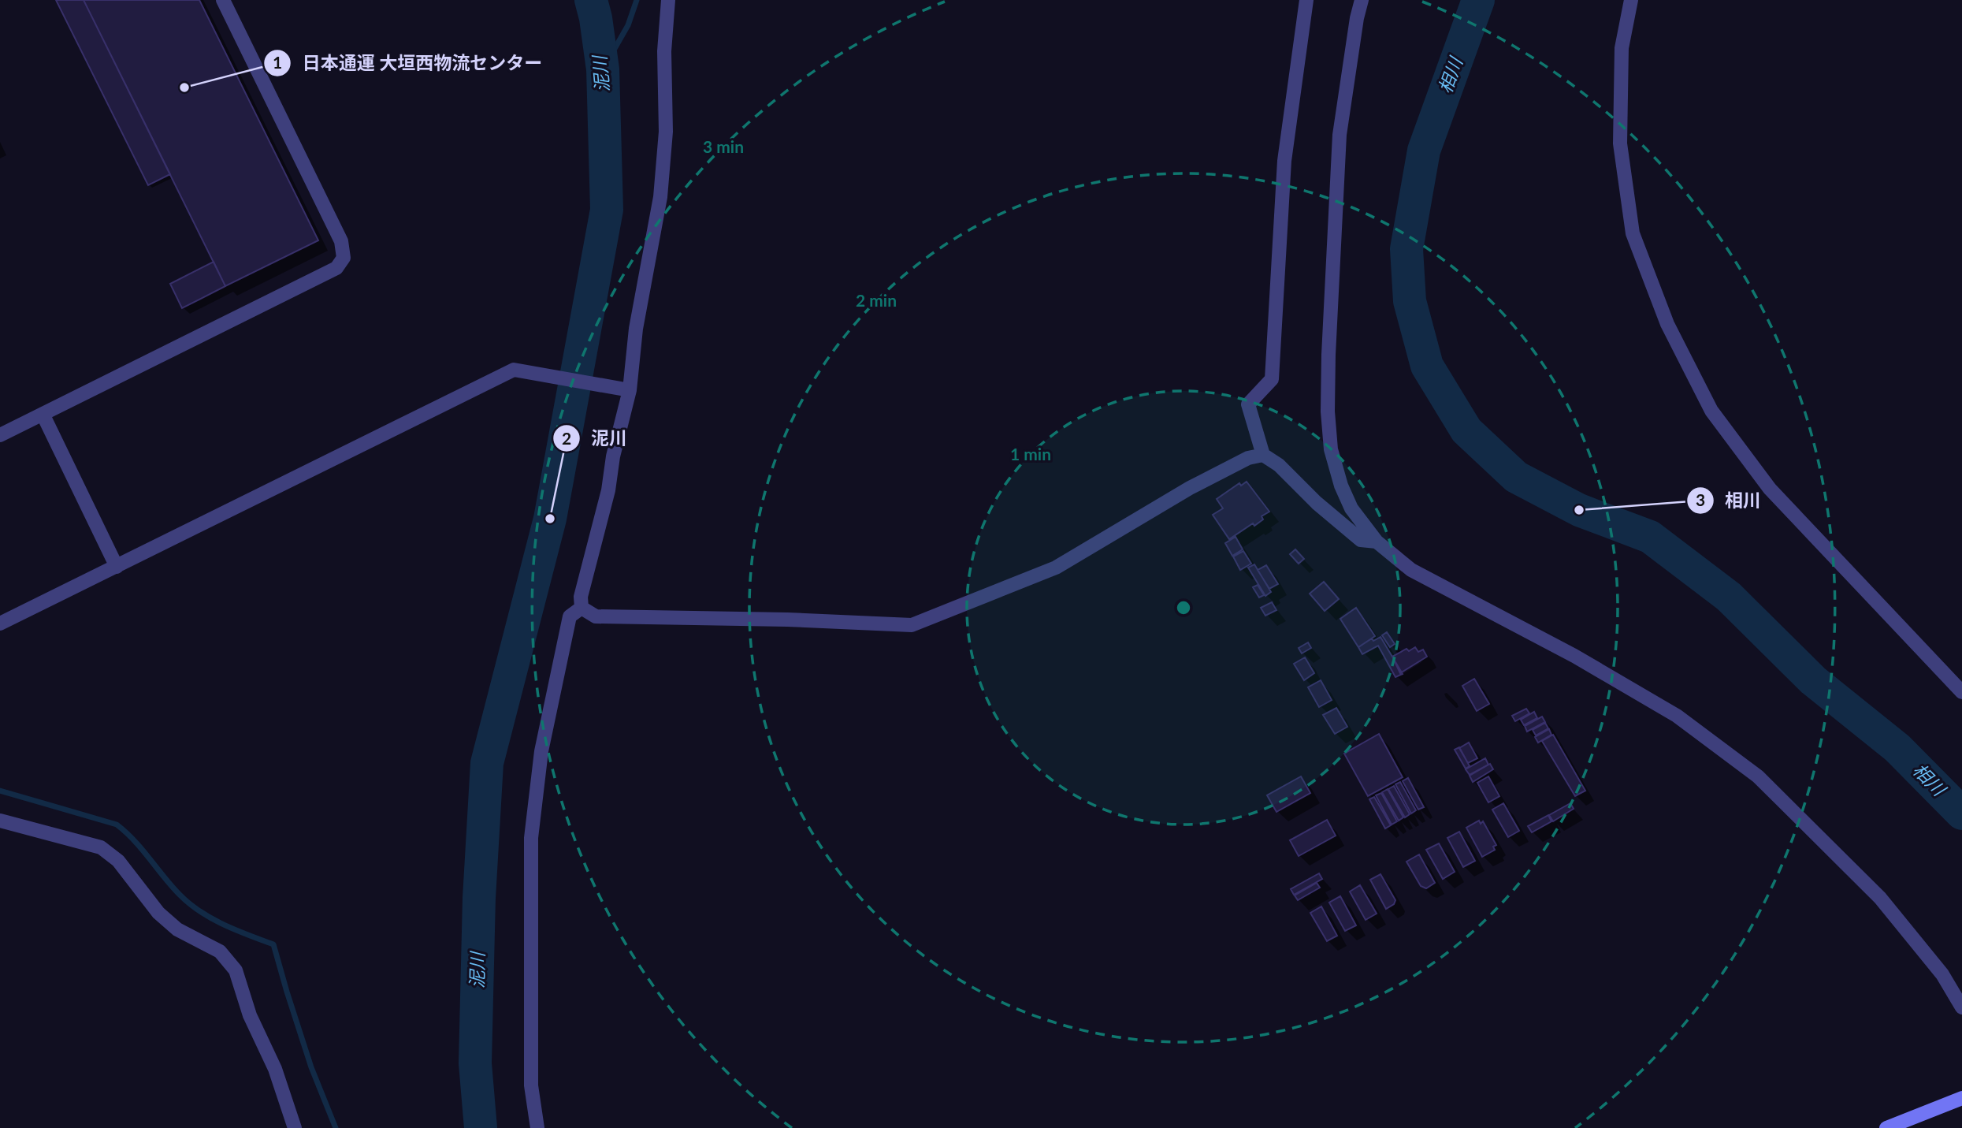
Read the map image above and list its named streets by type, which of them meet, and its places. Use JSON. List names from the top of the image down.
{
  "water": ["泥川", "相川"],
  "places": ["日本通運 大垣西物流センター", "相川", "泥川"],
  "rings": ["3 min", "2 min", "1 min"]
}
